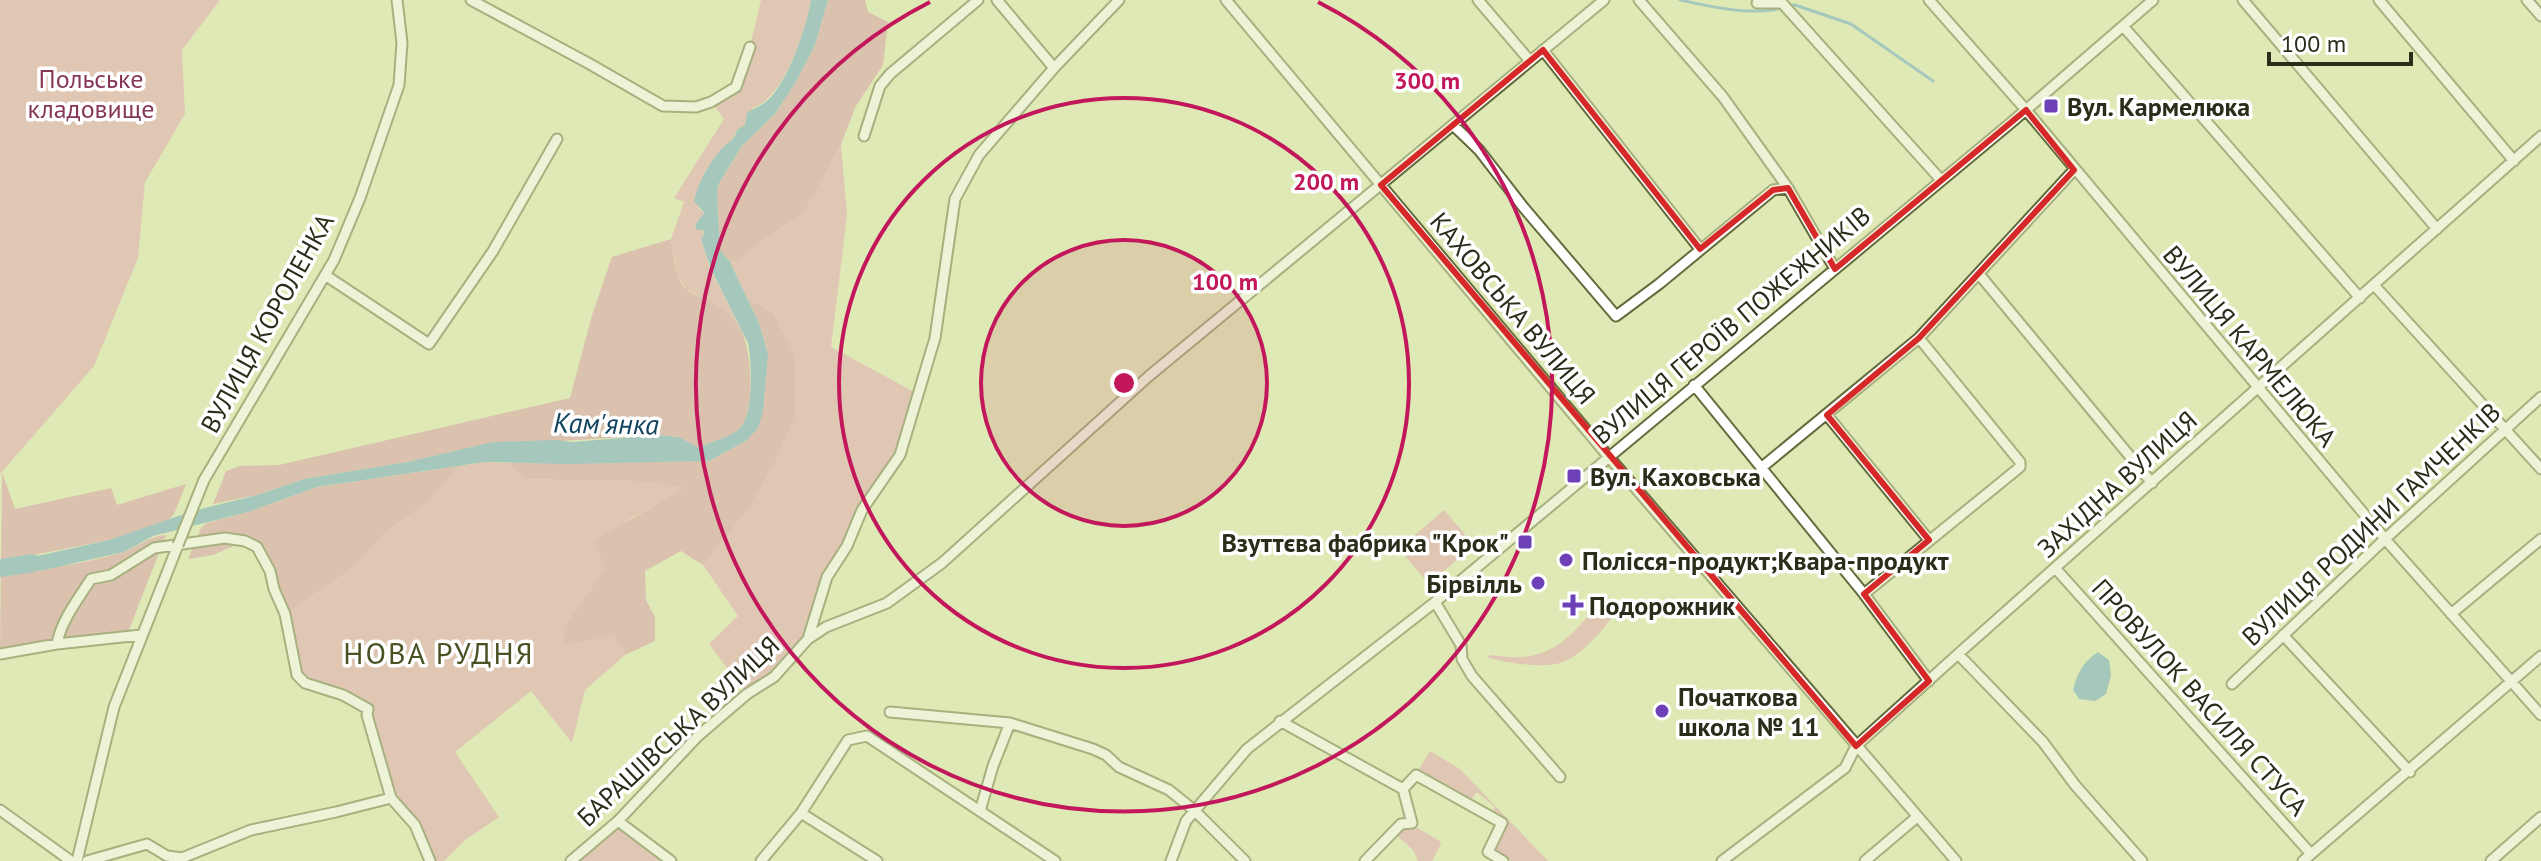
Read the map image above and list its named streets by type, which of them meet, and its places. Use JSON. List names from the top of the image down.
{
  "streets": {
    "street": [
      "КАХОВСЬКА ВУЛИЦЯ",
      "ВУЛИЦЯ КОРОЛЕНКА",
      "ВУЛИЦЯ ГЕРОЇВ ПОЖЕЖНИКІВ",
      "ВУЛИЦЯ КАРМЕЛЮКА",
      "ЗАХІДНА ВУЛИЦЯ",
      "ВУЛИЦЯ РОДИНИ ГАМЧЕНКІВ",
      "ПРОВУЛОК ВАСИЛЯ СТУСА",
      "БАРАШІВСЬКА ВУЛИЦЯ"
    ]
  },
  "crossings": [
    ["КАХОВСЬКА ВУЛИЦЯ", "ВУЛИЦЯ ГЕРОЇВ ПОЖЕЖНИКІВ"],
    ["КАХОВСЬКА ВУЛИЦЯ", "ЗАХІДНА ВУЛИЦЯ"],
    ["ВУЛИЦЯ ГЕРОЇВ ПОЖЕЖНИКІВ", "ВУЛИЦЯ КАРМЕЛЮКА"],
    ["ВУЛИЦЯ КАРМЕЛЮКА", "ЗАХІДНА ВУЛИЦЯ"],
    ["ВУЛИЦЯ КАРМЕЛЮКА", "ВУЛИЦЯ РОДИНИ ГАМЧЕНКІВ"],
    ["ЗАХІДНА ВУЛИЦЯ", "ПРОВУЛОК ВАСИЛЯ СТУСА"]
  ],
  "districts": ["НОВА РУДНЯ"],
  "water": ["Кам'янка"],
  "parks": ["Польське кладовище"],
  "places": {
    "transit": ["Вул. Кармелюка", "Вул. Каховська", "Взуттєва фабрика \"Крок\""],
    "other": ["Полісся-продукт;Квара-продукт", "Бірвілль", "Початкова школа № 11"],
    "health": ["Подорожник"]
  },
  "scale_bar": "100 m",
  "rings": ["300 m", "200 m", "100 m"]
}
